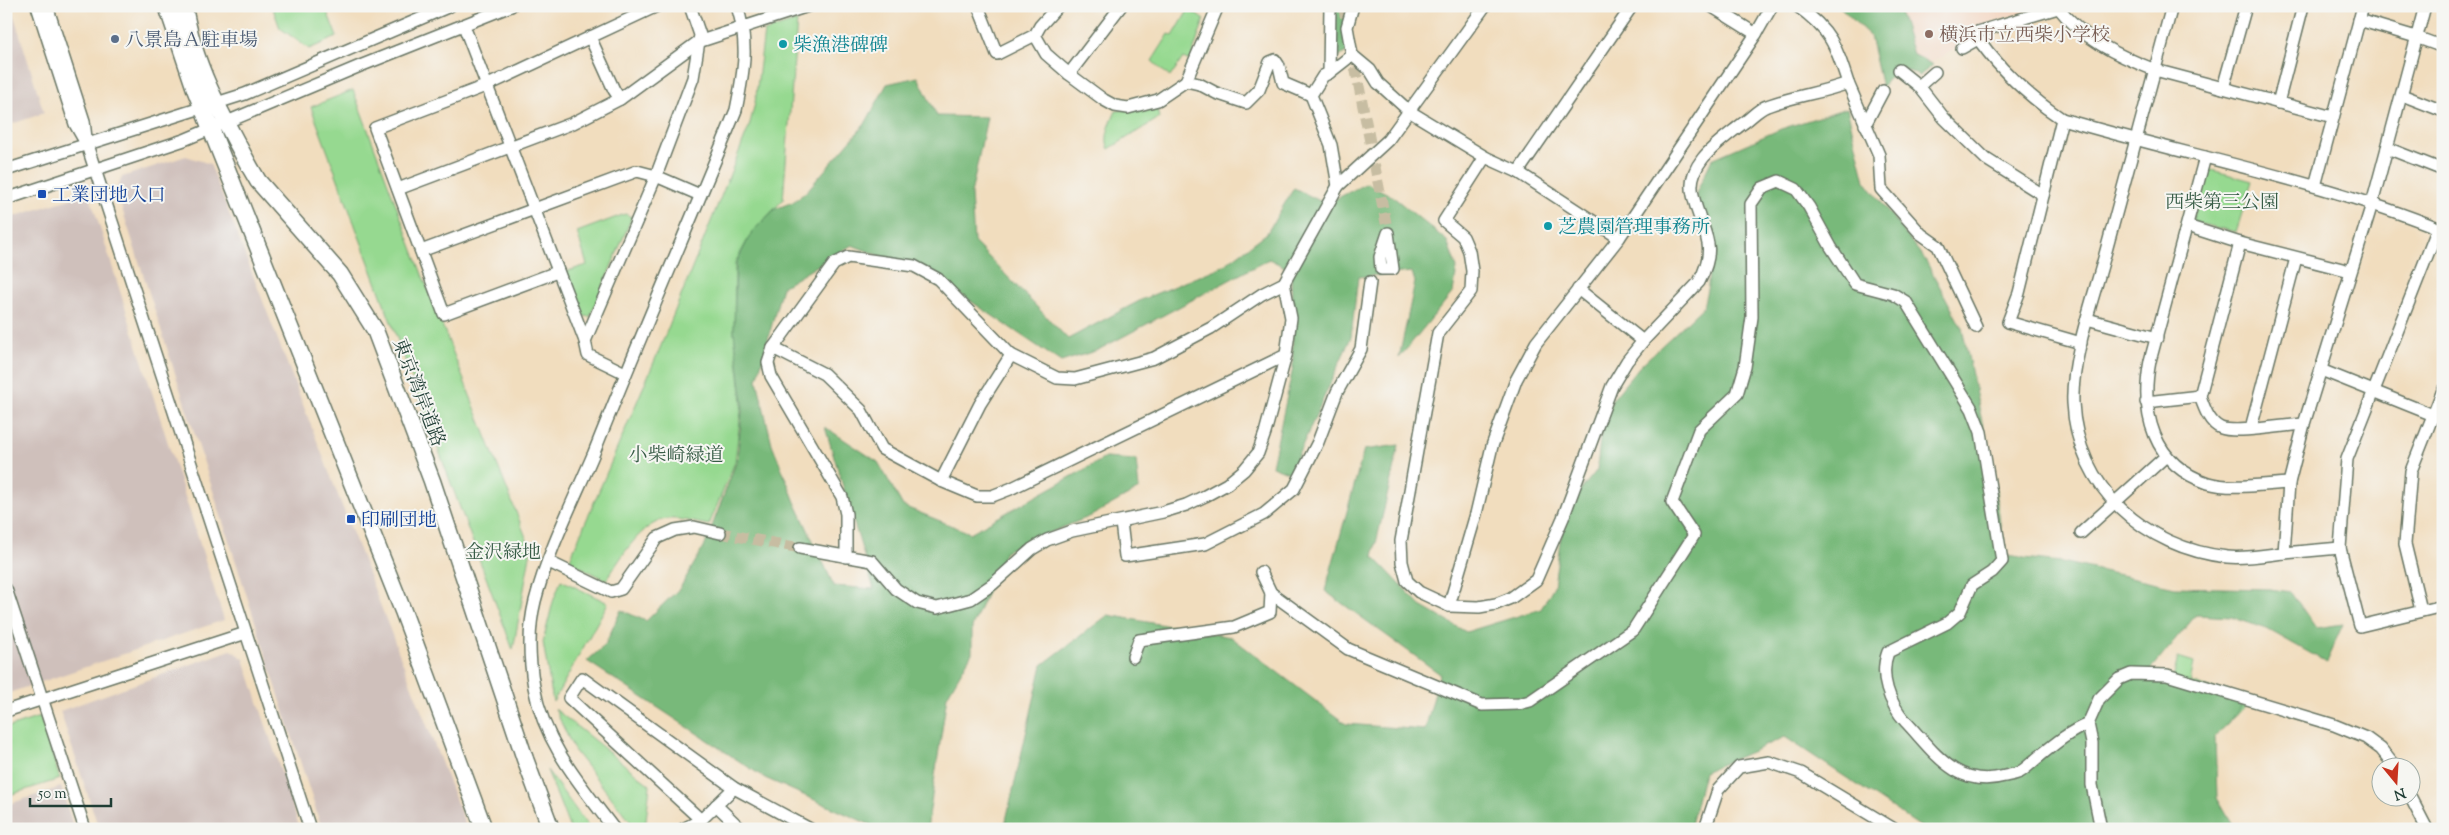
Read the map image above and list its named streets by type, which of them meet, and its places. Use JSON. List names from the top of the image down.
{
  "streets": {
    "highway": ["東京湾岸道路"]
  },
  "parks": ["西柴第三公園", "小柴崎緑道", "金沢緑地"],
  "places": {
    "other": [
      "横浜市立西柴小学校",
      "八景島Ａ駐車場",
      "柴漁港碑碑",
      "芝農園管理事務所"
    ],
    "transit": ["工業団地入口", "印刷団地"]
  },
  "scale_bar": "50 m",
  "north": "bottom"
}
